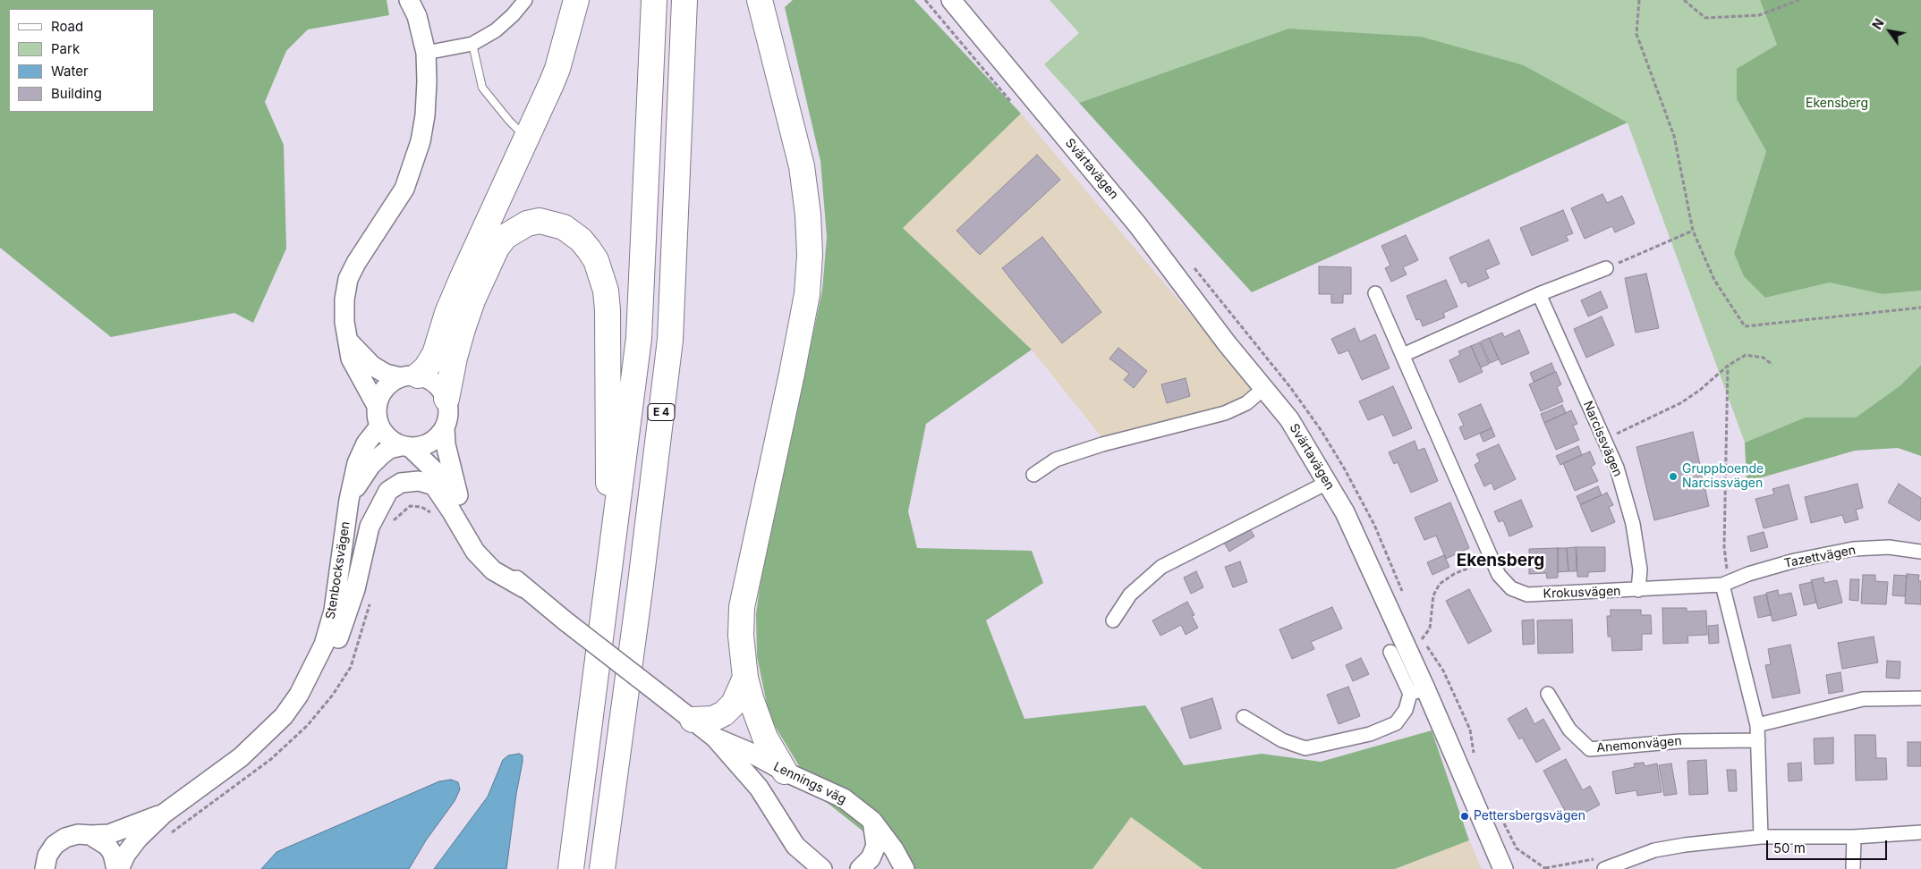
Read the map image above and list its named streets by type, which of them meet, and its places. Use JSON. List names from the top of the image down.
{
  "streets": {
    "highway": ["E 4"],
    "main road": ["Svärtavägen", "Stenbocksvägen", "Lennings väg"],
    "street": [
      "Narcissvägen",
      "Tazettvägen",
      "Krokusvägen",
      "Anemonvägen"
    ]
  },
  "crossings": [
    ["Narcissvägen", "Krokusvägen"],
    ["Tazettvägen", "Krokusvägen"]
  ],
  "districts": ["Ekensberg"],
  "parks": ["Ekensberg"],
  "places": ["Gruppboende Narcissvägen", "Pettersbergsvägen"],
  "legend": [
    "Road",
    "Park",
    "Water",
    "Building"
  ],
  "scale_bar": "50 m",
  "north": "top left"
}
